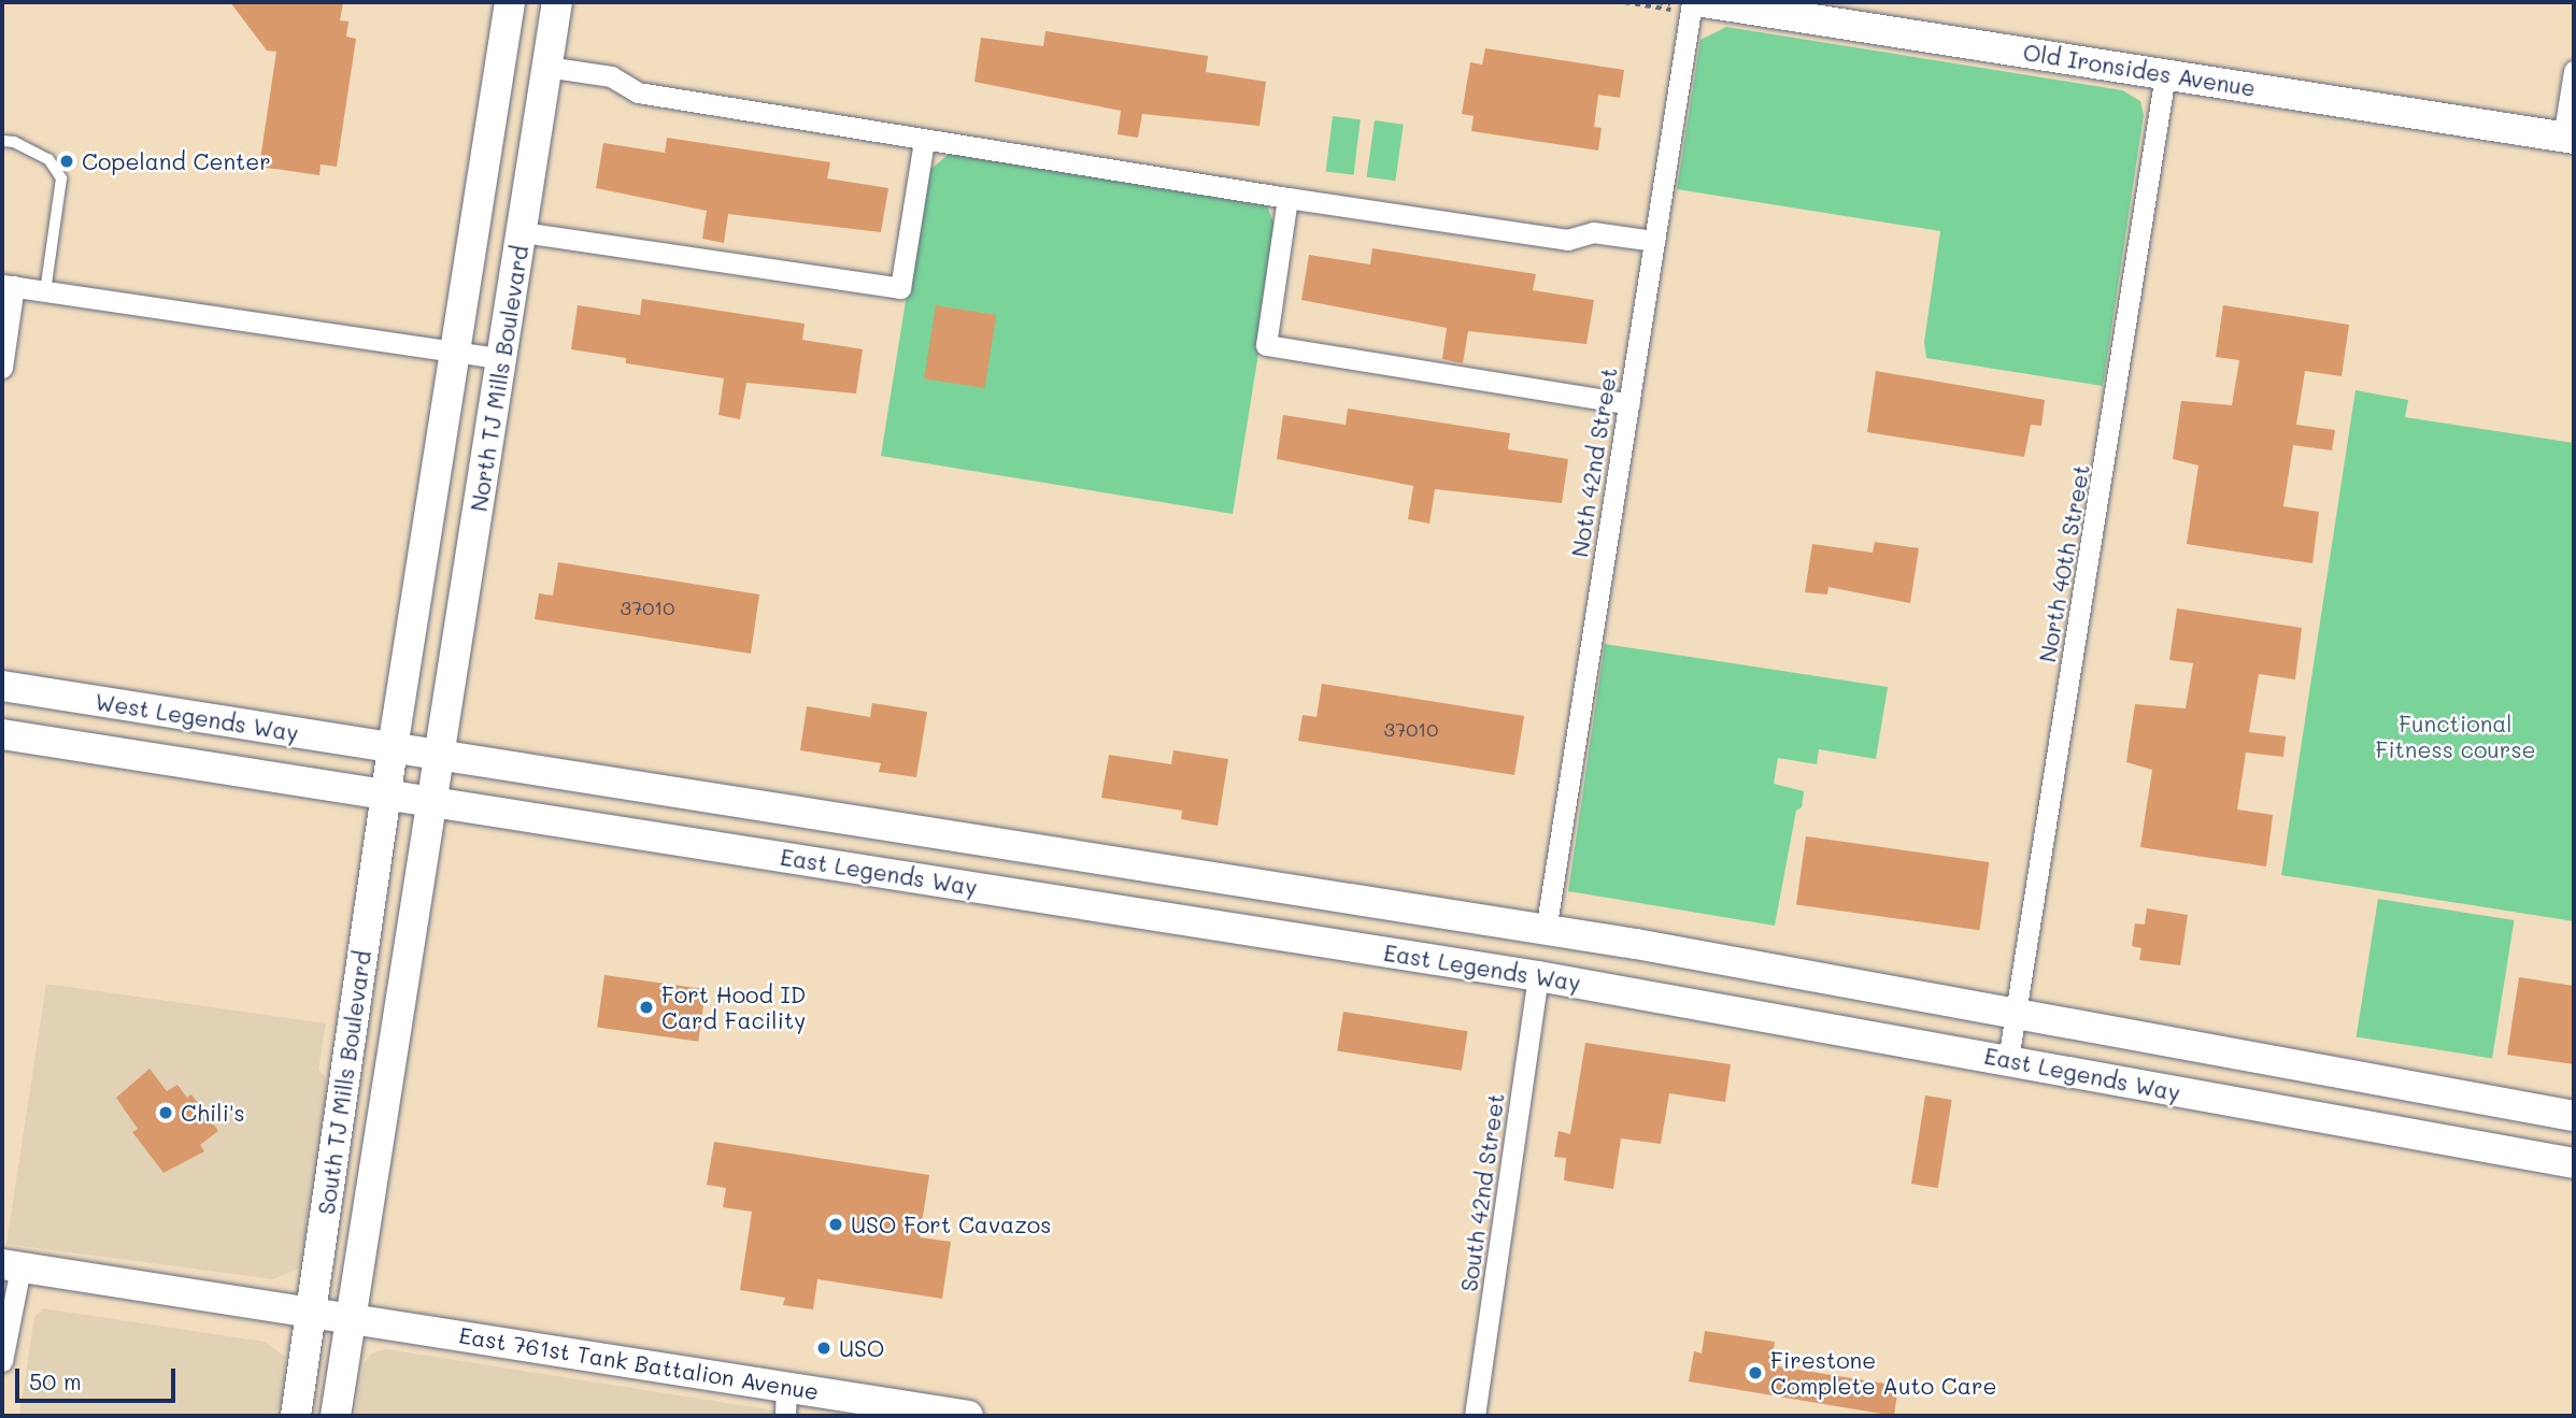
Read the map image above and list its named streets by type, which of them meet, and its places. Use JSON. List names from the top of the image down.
{
  "streets": {
    "street": [
      "Old Ironsides Avenue",
      "North TJ Mills Boulevard",
      "Noth 42nd Street",
      "North 40th Street",
      "West Legends Way",
      "East Legends Way",
      "South TJ Mills Boulevard",
      "South 42nd Street",
      "East 761st Tank Battalion Avenue"
    ]
  },
  "crossings": [
    ["Old Ironsides Avenue", "North 40th Street"],
    ["North TJ Mills Boulevard", "East Legends Way"],
    ["North TJ Mills Boulevard", "South TJ Mills Boulevard"],
    ["Noth 42nd Street", "East Legends Way"],
    ["North 40th Street", "East Legends Way"],
    ["West Legends Way", "East Legends Way"],
    ["West Legends Way", "South TJ Mills Boulevard"],
    ["East Legends Way", "South TJ Mills Boulevard"],
    ["East Legends Way", "South 42nd Street"],
    ["South TJ Mills Boulevard", "East 761st Tank Battalion Avenue"]
  ],
  "parks": ["Functional Fitness course"],
  "places": [
    "Copeland Center",
    "Fort Hood ID Card Facility",
    "Chili's",
    "USO Fort Cavazos",
    "USO",
    "Firestone Complete Auto Care"
  ],
  "house_numbers": ["37010", "37010"],
  "scale_bar": "50 m"
}
